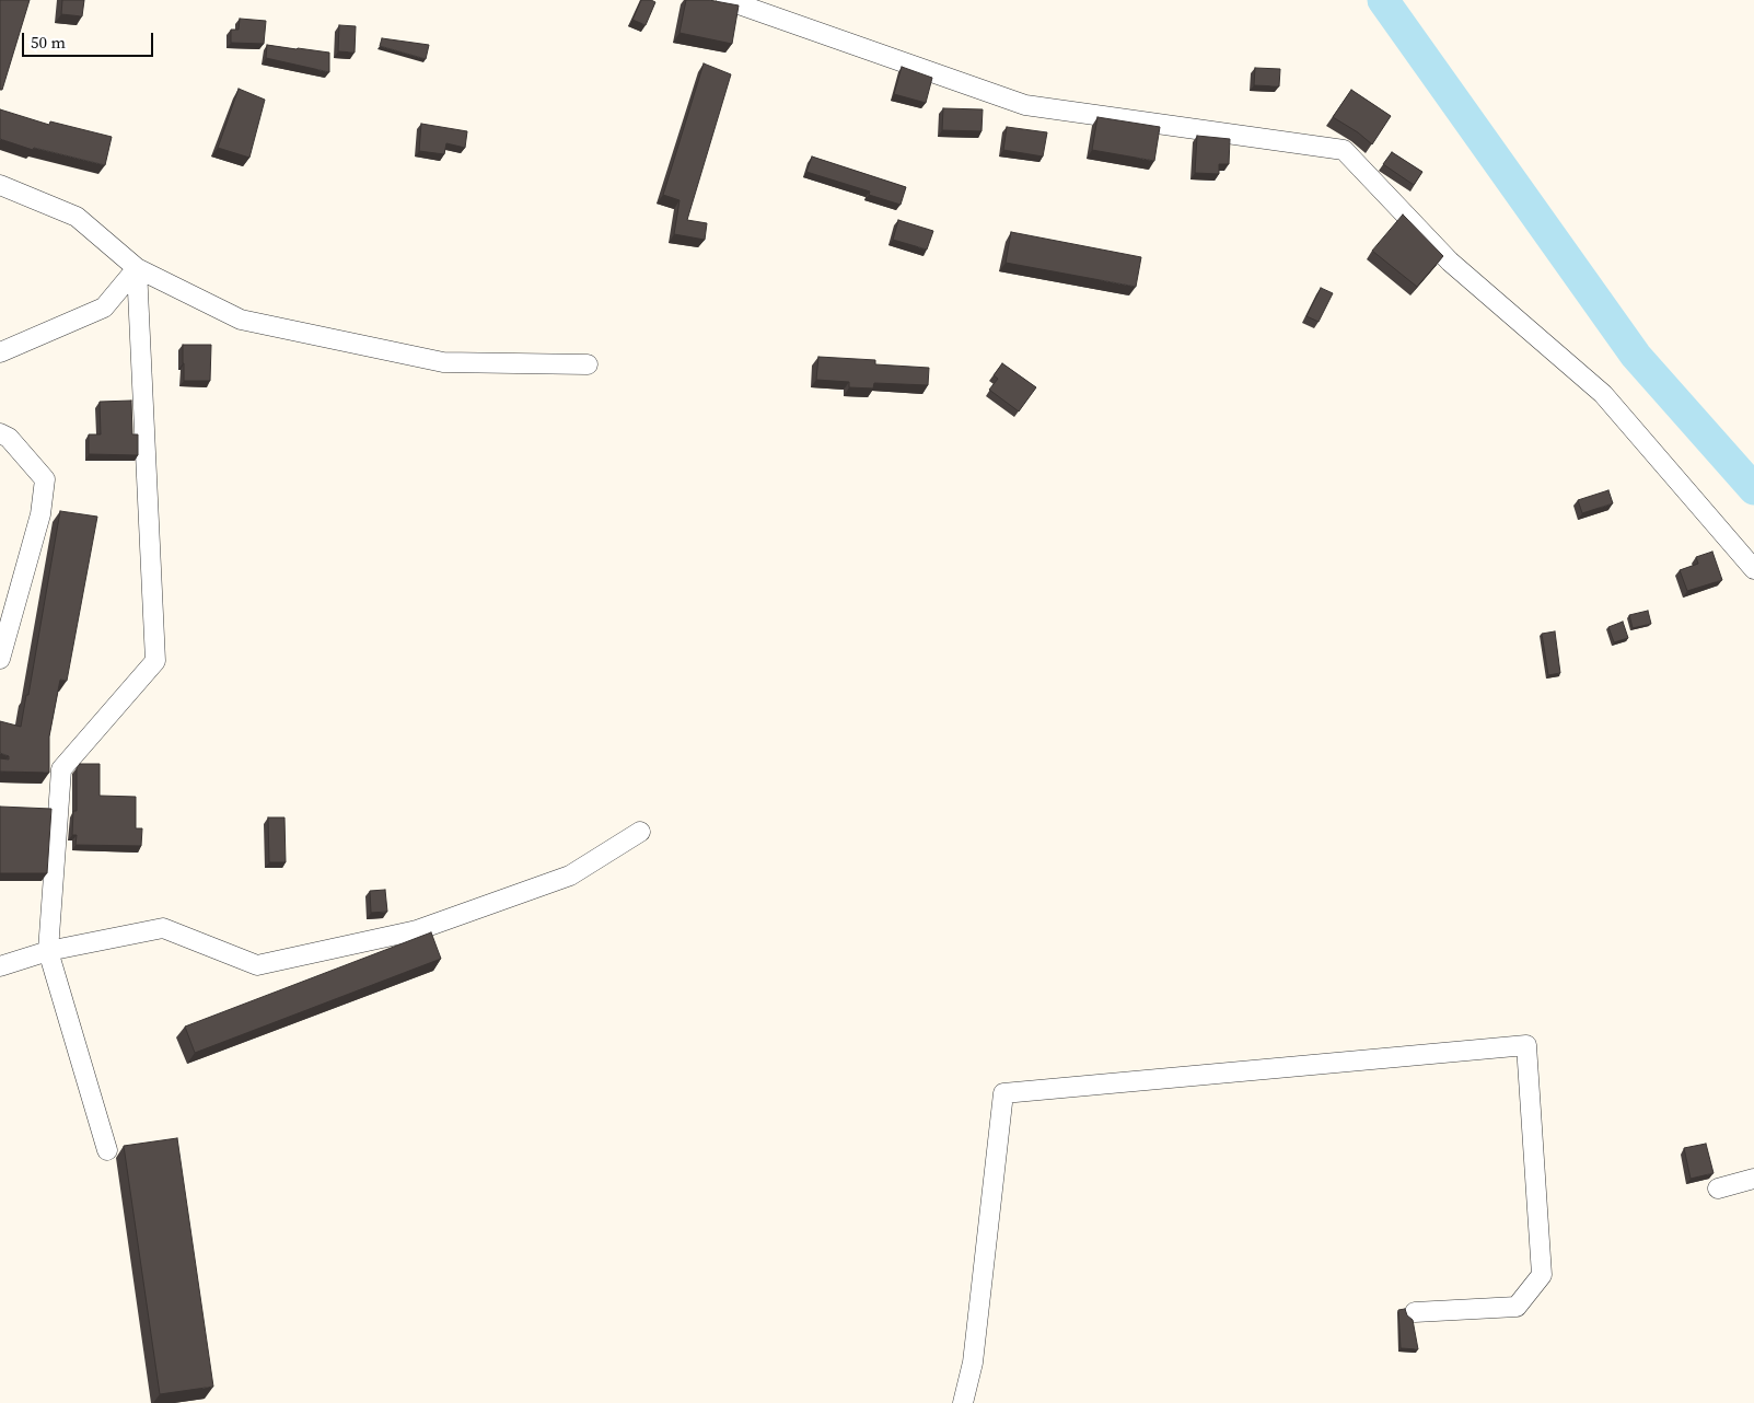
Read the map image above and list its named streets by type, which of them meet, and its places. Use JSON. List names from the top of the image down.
{
  "scale_bar": "50 m"
}
